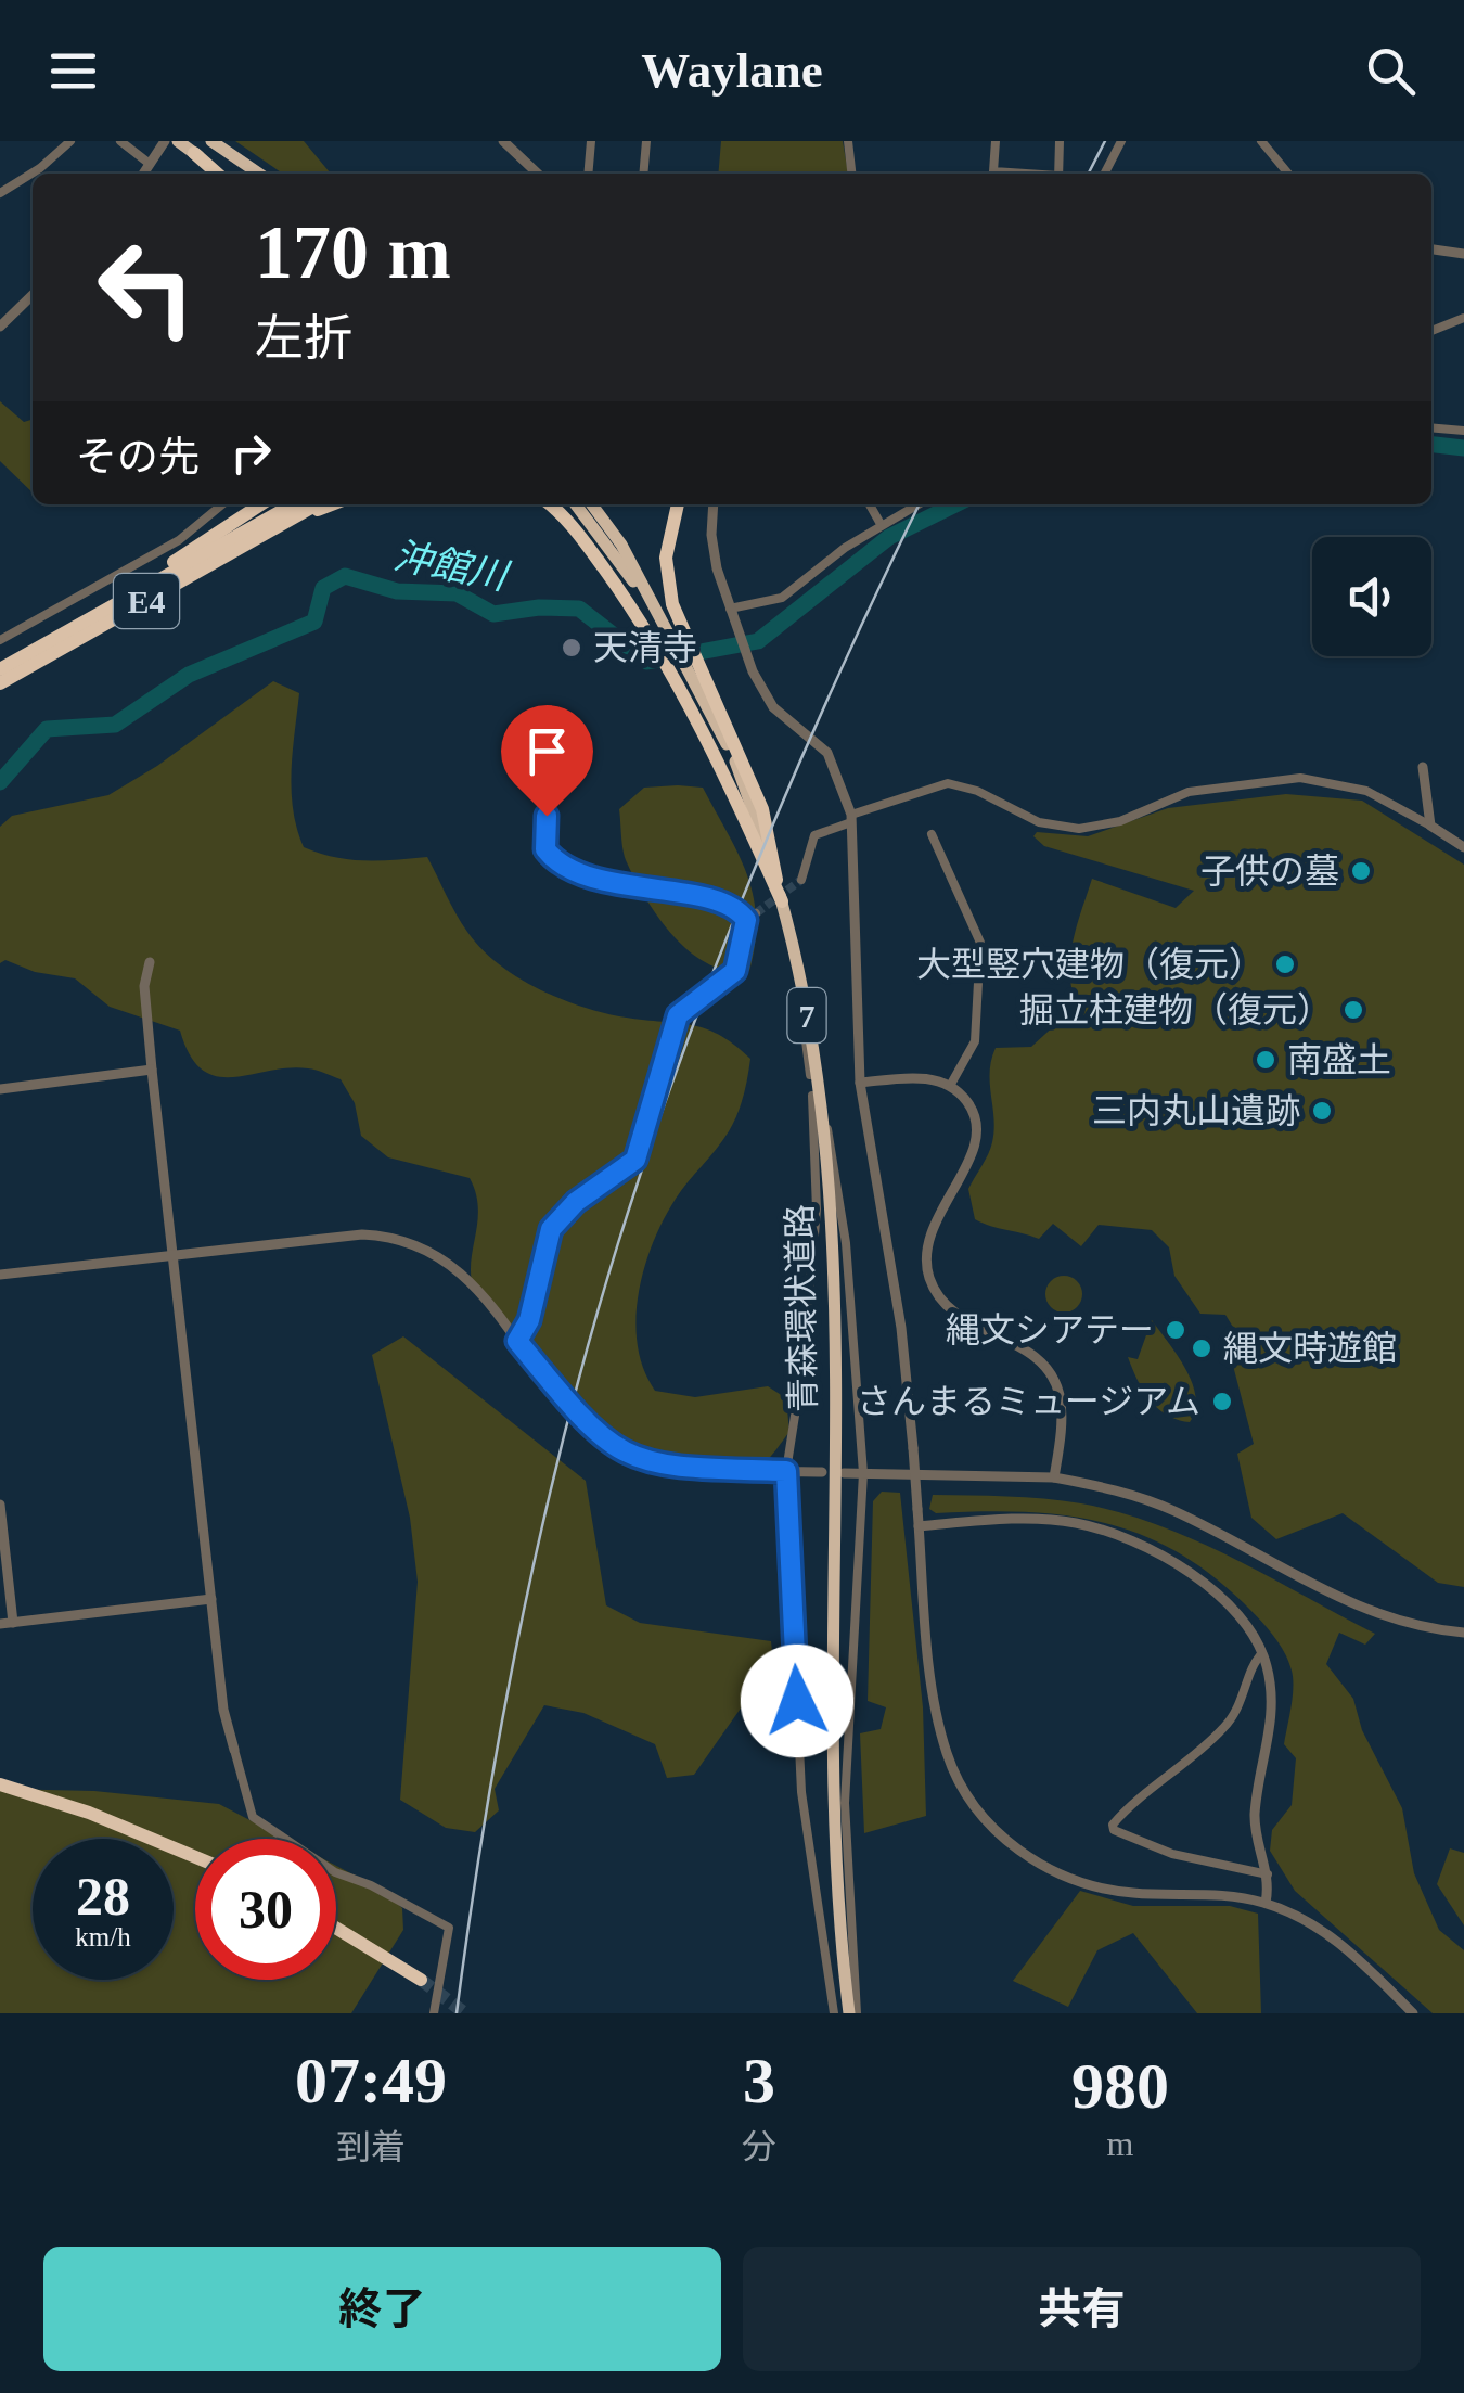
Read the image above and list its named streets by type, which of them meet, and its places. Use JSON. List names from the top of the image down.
{
  "streets": {
    "highway": ["E4", "7", "青森環状道路"]
  },
  "water": ["沖館川"],
  "places": [
    "天清寺",
    "子供の墓",
    "大型竪穴建物（復元）",
    "掘立柱建物（復元）",
    "南盛土",
    "三内丸山遺跡",
    "縄文シアテー",
    "縄文時遊館",
    "さんまるミュージアム"
  ],
  "page": {
    "header": "Waylane",
    "turn": ["170 m", "左折"],
    "then": "その先",
    "speed": "28 km/h",
    "limit": "30",
    "eta": [
      "07:49",
      "到着",
      "3",
      "分",
      "980",
      "m"
    ],
    "buttons": ["終了", "共有"]
  }
}
